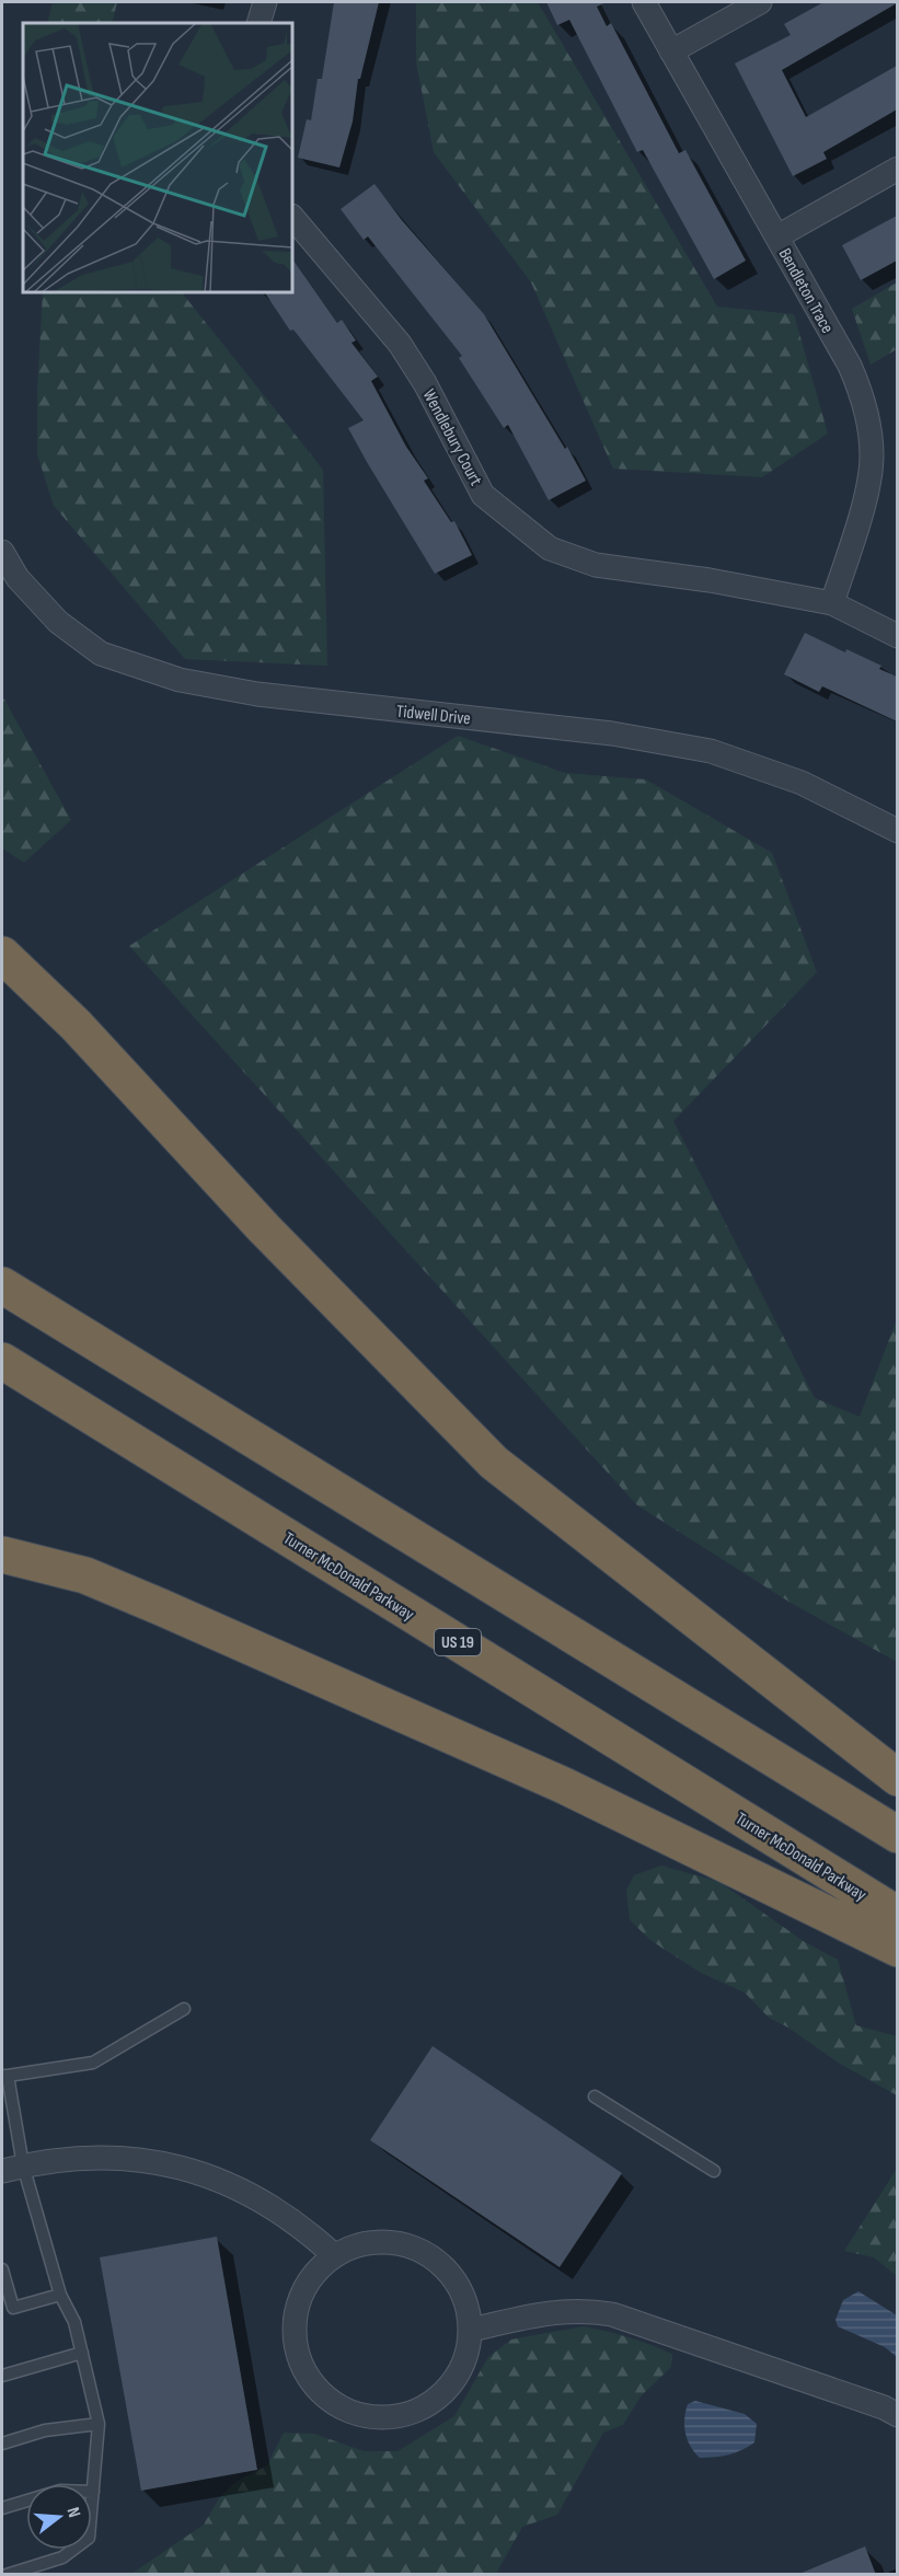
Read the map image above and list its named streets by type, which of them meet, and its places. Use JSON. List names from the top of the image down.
{
  "streets": {
    "highway": ["Turner McDonald Parkway", "US 19"],
    "street": ["Bendleton Trace", "Wendlebury Court", "Tidwell Drive"]
  },
  "crossings": [
    ["Bendleton Trace", "Wendlebury Court"]
  ],
  "north": "right"
}
